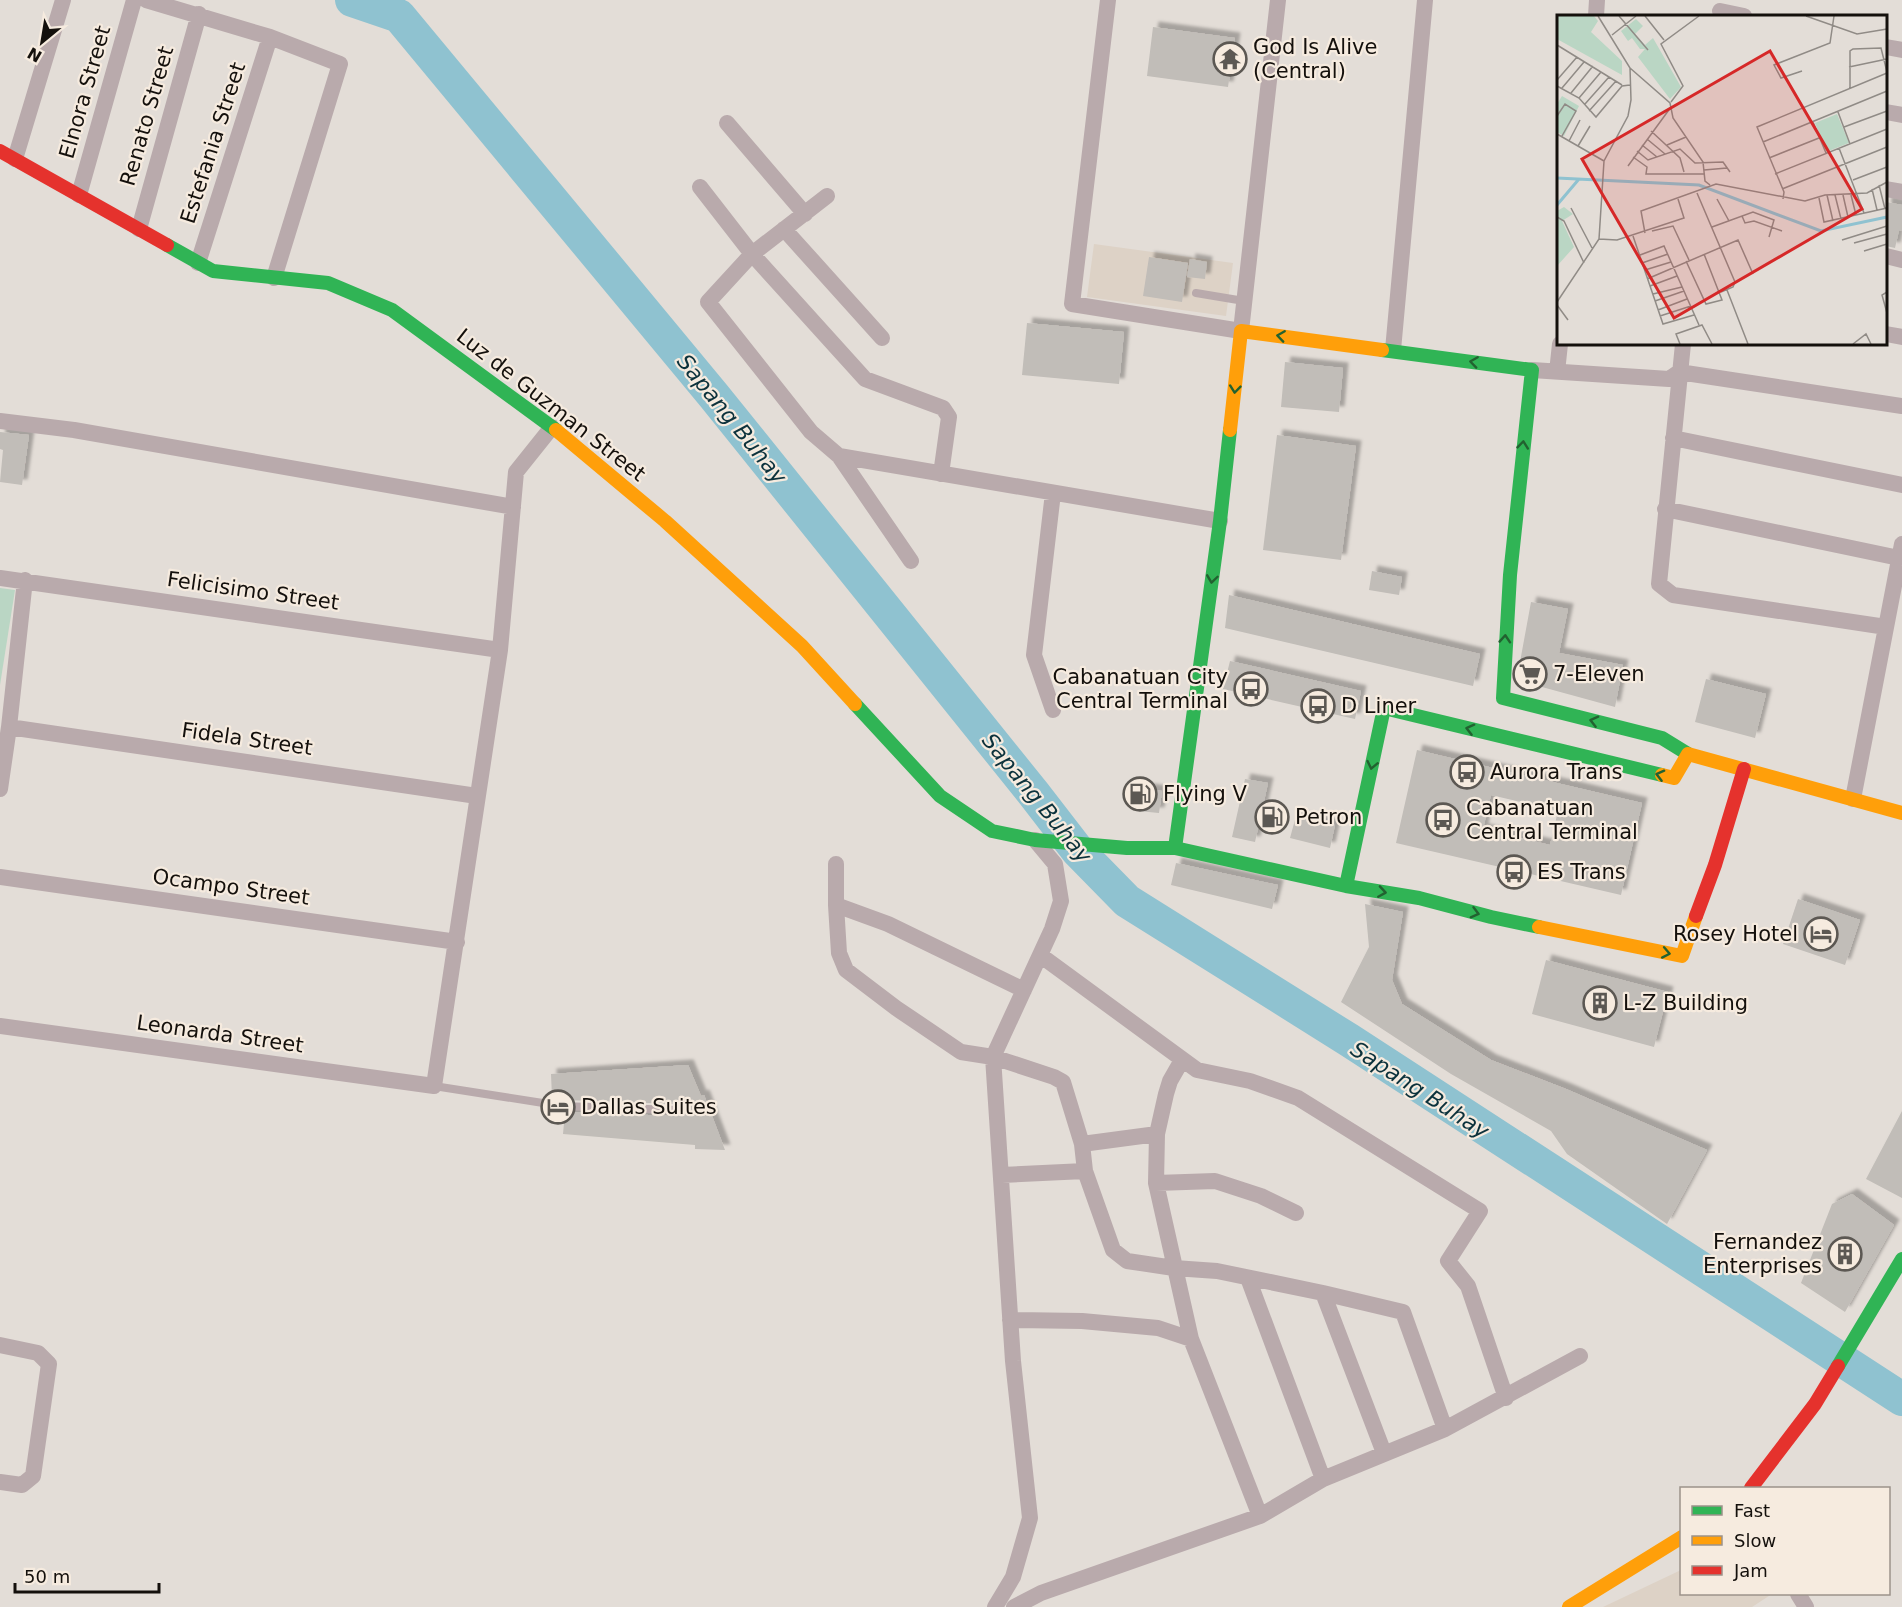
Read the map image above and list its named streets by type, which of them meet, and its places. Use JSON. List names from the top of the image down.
{
  "streets": {
    "street": [
      "Elnora Street",
      "Renato Street",
      "Estefania Street",
      "Luz de Guzman Street",
      "Felicisimo Street",
      "Fidela Street",
      "Ocampo Street",
      "Leonarda Street"
    ]
  },
  "crossings": [
    ["Elnora Street", "Luz de Guzman Street"],
    ["Renato Street", "Luz de Guzman Street"],
    ["Estefania Street", "Luz de Guzman Street"]
  ],
  "water": ["Sapang Buhay"],
  "places": {
    "temple": ["God Is Alive (Central)"],
    "supermarket": ["7-Eleven"],
    "bus stop": [
      "Cabanatuan City Central Terminal",
      "D Liner",
      "Aurora Trans",
      "Cabanatuan Central Terminal",
      "ES Trans"
    ],
    "fuel station": ["Flying V", "Petron"],
    "hotel": ["Rosey Hotel", "Dallas Suites"],
    "building": ["L-Z Building", "Fernandez Enterprises"]
  },
  "legend": ["Fast", "Slow", "Jam"],
  "scale_bar": "50 m",
  "north": "bottom left"
}
